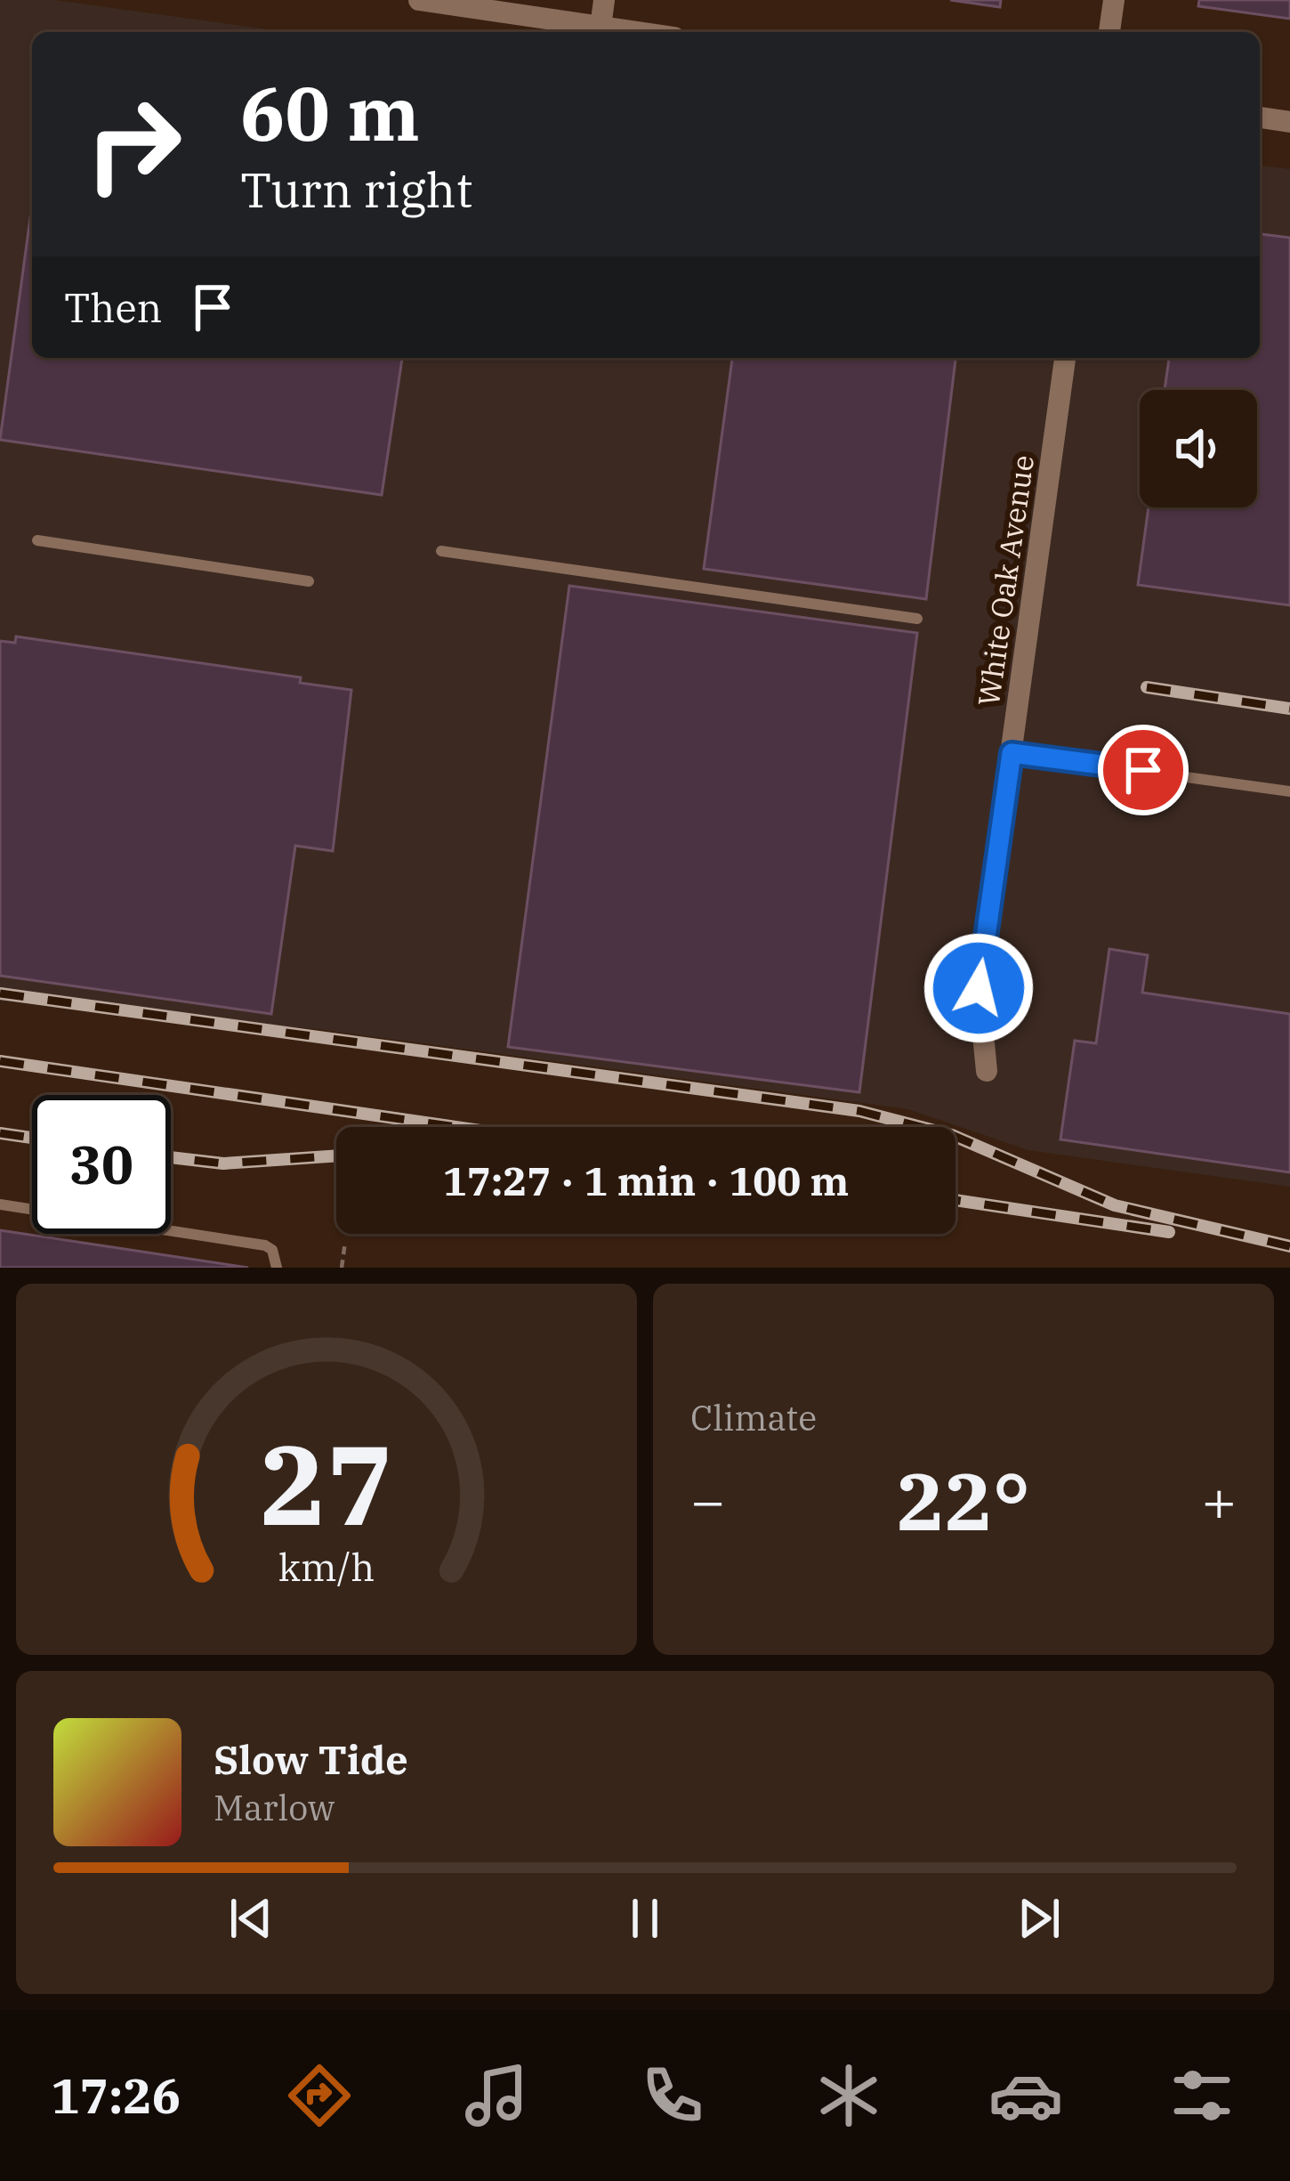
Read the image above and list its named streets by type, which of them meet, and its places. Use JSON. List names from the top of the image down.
{
  "streets": {
    "street": ["White Oak Avenue"]
  },
  "page": {
    "turn": ["60 m", "Turn right"],
    "then": "Then",
    "limit": "30",
    "trip": "17:27 · 1 min · 100 m",
    "tile": "Climate",
    "heat": ["−", "22°", "+"],
    "song": ["Slow Tide", "Marlow"],
    "tabs": "17:26",
    "gauge": ["27", "km/h"]
  }
}
